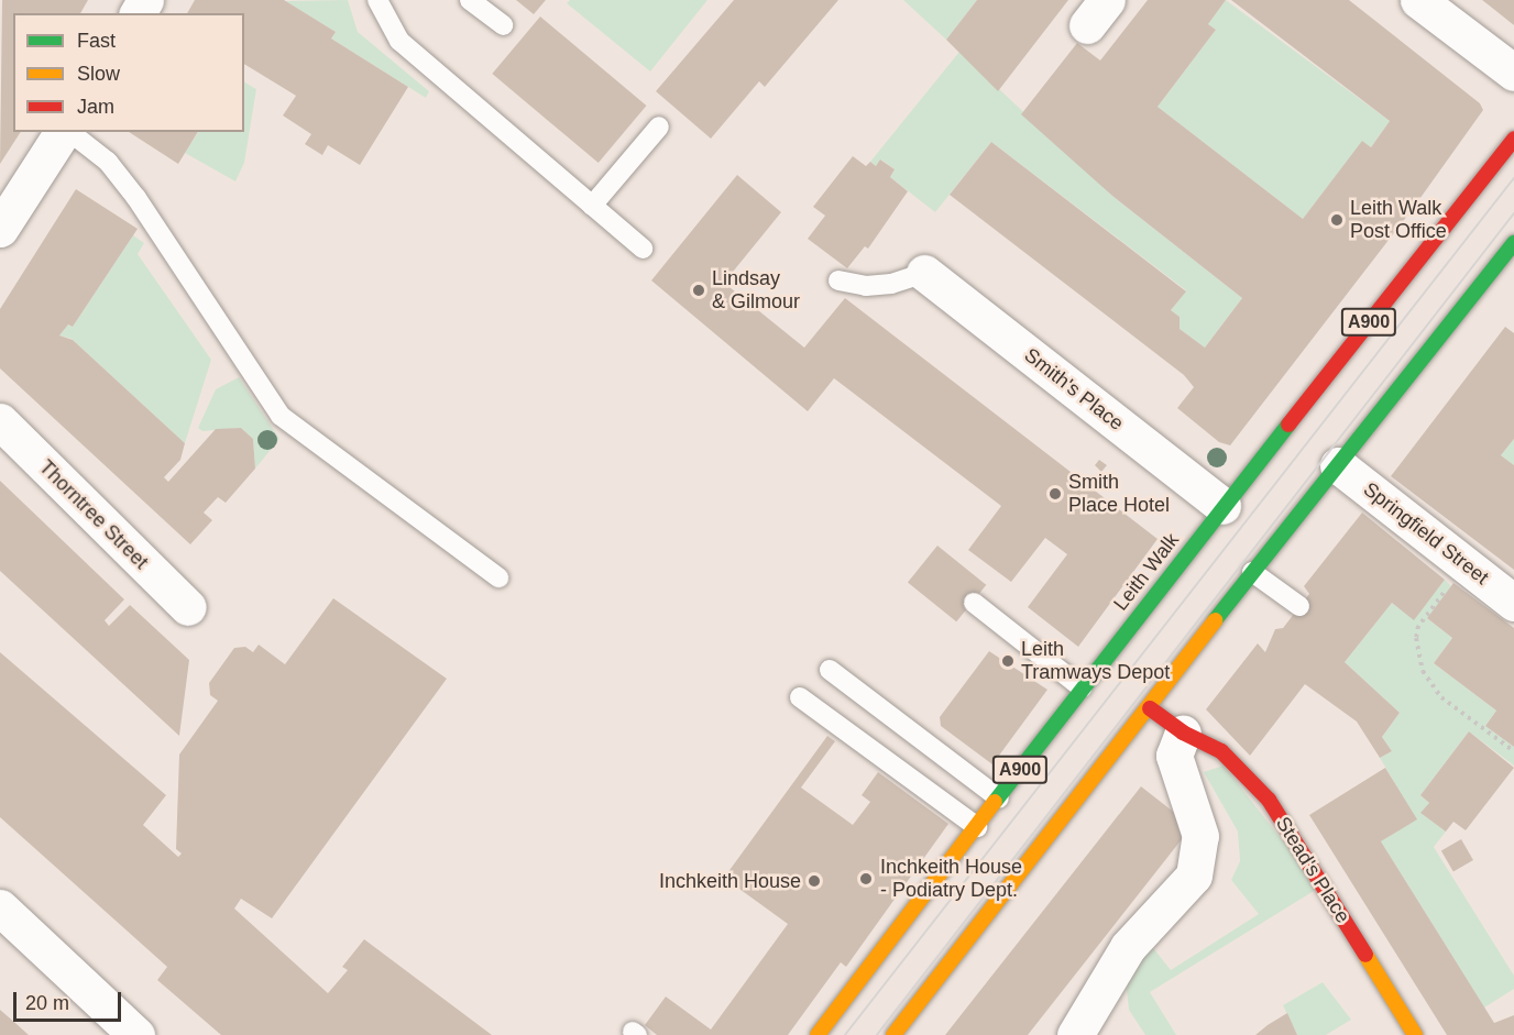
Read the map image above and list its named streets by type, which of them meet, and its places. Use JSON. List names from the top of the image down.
{
  "streets": {
    "main road": ["A900", "Leith Walk", "Stead's Place"],
    "street": ["Smith's Place", "Thorntree Street", "Springfield Street"]
  },
  "crossings": [
    ["Smith's Place", "Leith Walk"]
  ],
  "places": [
    "Leith Walk Post Office",
    "Lindsay & Gilmour",
    "Smith Place Hotel",
    "Leith Tramways Depot",
    "Inchkeith House - Podiatry Dept.",
    "Inchkeith House"
  ],
  "legend": ["Fast", "Slow", "Jam"],
  "scale_bar": "20 m"
}
